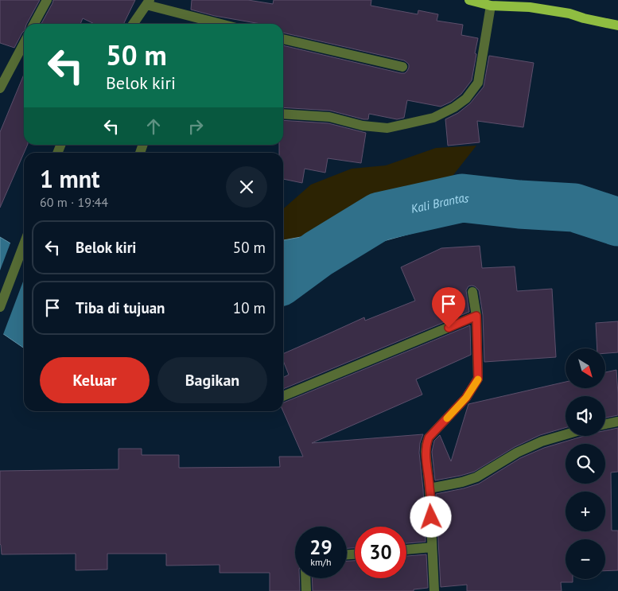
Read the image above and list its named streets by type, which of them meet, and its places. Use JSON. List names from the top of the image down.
{
  "water": ["Kali Brantas"],
  "north": "bottom right",
  "page": {
    "turn": ["50 m", "Belok kiri"],
    "heading": ["1 mnt", "60 m · 19:44"],
    "list": [
      {
        "name": "Belok kiri",
        "value": "50 m"
      },
      {
        "name": "Tiba di tujuan",
        "value": "10 m"
      }
    ],
    "map_buttons": ["+", "−"],
    "buttons": ["Keluar", "Bagikan"],
    "speed": "29 km/h",
    "limit": "30"
  }
}
